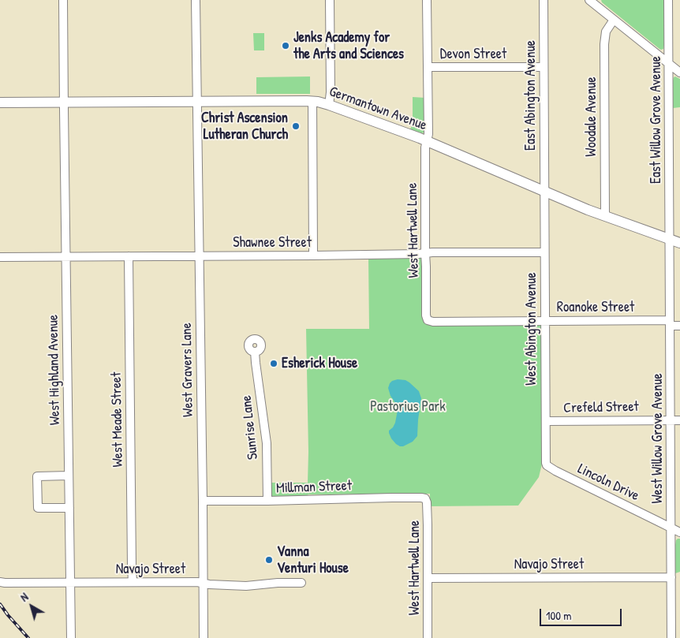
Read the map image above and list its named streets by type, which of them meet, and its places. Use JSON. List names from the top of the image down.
{
  "streets": {
    "main road": ["Germantown Avenue"],
    "street": [
      "Devon Street",
      "East Abington Avenue",
      "Woodale Avenue",
      "East Willow Grove Avenue",
      "West Hartwell Lane",
      "Shawnee Street",
      "Roanoke Street",
      "West Abington Avenue",
      "West Highland Avenue",
      "West Gravers Lane",
      "Crefeld Street",
      "West Meade Street",
      "Sunrise Lane",
      "West Willow Grove Avenue",
      "Lincoln Drive",
      "Millman Street",
      "Navajo Street"
    ]
  },
  "crossings": [
    ["Devon Street", "East Abington Avenue"],
    ["Devon Street", "West Hartwell Lane"],
    ["East Abington Avenue", "Germantown Avenue"],
    ["East Abington Avenue", "West Abington Avenue"],
    ["Germantown Avenue", "Woodale Avenue"],
    ["Germantown Avenue", "East Willow Grove Avenue"],
    ["Germantown Avenue", "West Hartwell Lane"],
    ["Germantown Avenue", "West Abington Avenue"],
    ["Germantown Avenue", "West Highland Avenue"],
    ["Germantown Avenue", "West Gravers Lane"],
    ["Germantown Avenue", "West Willow Grove Avenue"],
    ["East Willow Grove Avenue", "West Willow Grove Avenue"],
    ["West Hartwell Lane", "Shawnee Street"],
    ["West Hartwell Lane", "Roanoke Street"],
    ["West Hartwell Lane", "Millman Street"],
    ["West Hartwell Lane", "Navajo Street"],
    ["Shawnee Street", "West Abington Avenue"],
    ["Shawnee Street", "West Highland Avenue"],
    ["Shawnee Street", "West Gravers Lane"],
    ["Shawnee Street", "West Meade Street"],
    ["Roanoke Street", "West Abington Avenue"],
    ["Roanoke Street", "West Willow Grove Avenue"],
    ["West Abington Avenue", "Crefeld Street"],
    ["West Abington Avenue", "Lincoln Drive"],
    ["West Highland Avenue", "Navajo Street"],
    ["West Gravers Lane", "Millman Street"],
    ["West Gravers Lane", "Navajo Street"],
    ["Crefeld Street", "West Willow Grove Avenue"],
    ["West Meade Street", "Navajo Street"],
    ["Sunrise Lane", "Millman Street"],
    ["West Willow Grove Avenue", "Lincoln Drive"],
    ["West Willow Grove Avenue", "Navajo Street"]
  ],
  "parks": ["Pastorius Park"],
  "places": [
    "Jenks Academy for the Arts and Sciences",
    "Christ Ascension Lutheran Church",
    "Esherick House",
    "Vanna Venturi House"
  ],
  "scale_bar": "100 m",
  "north": "top left"
}
